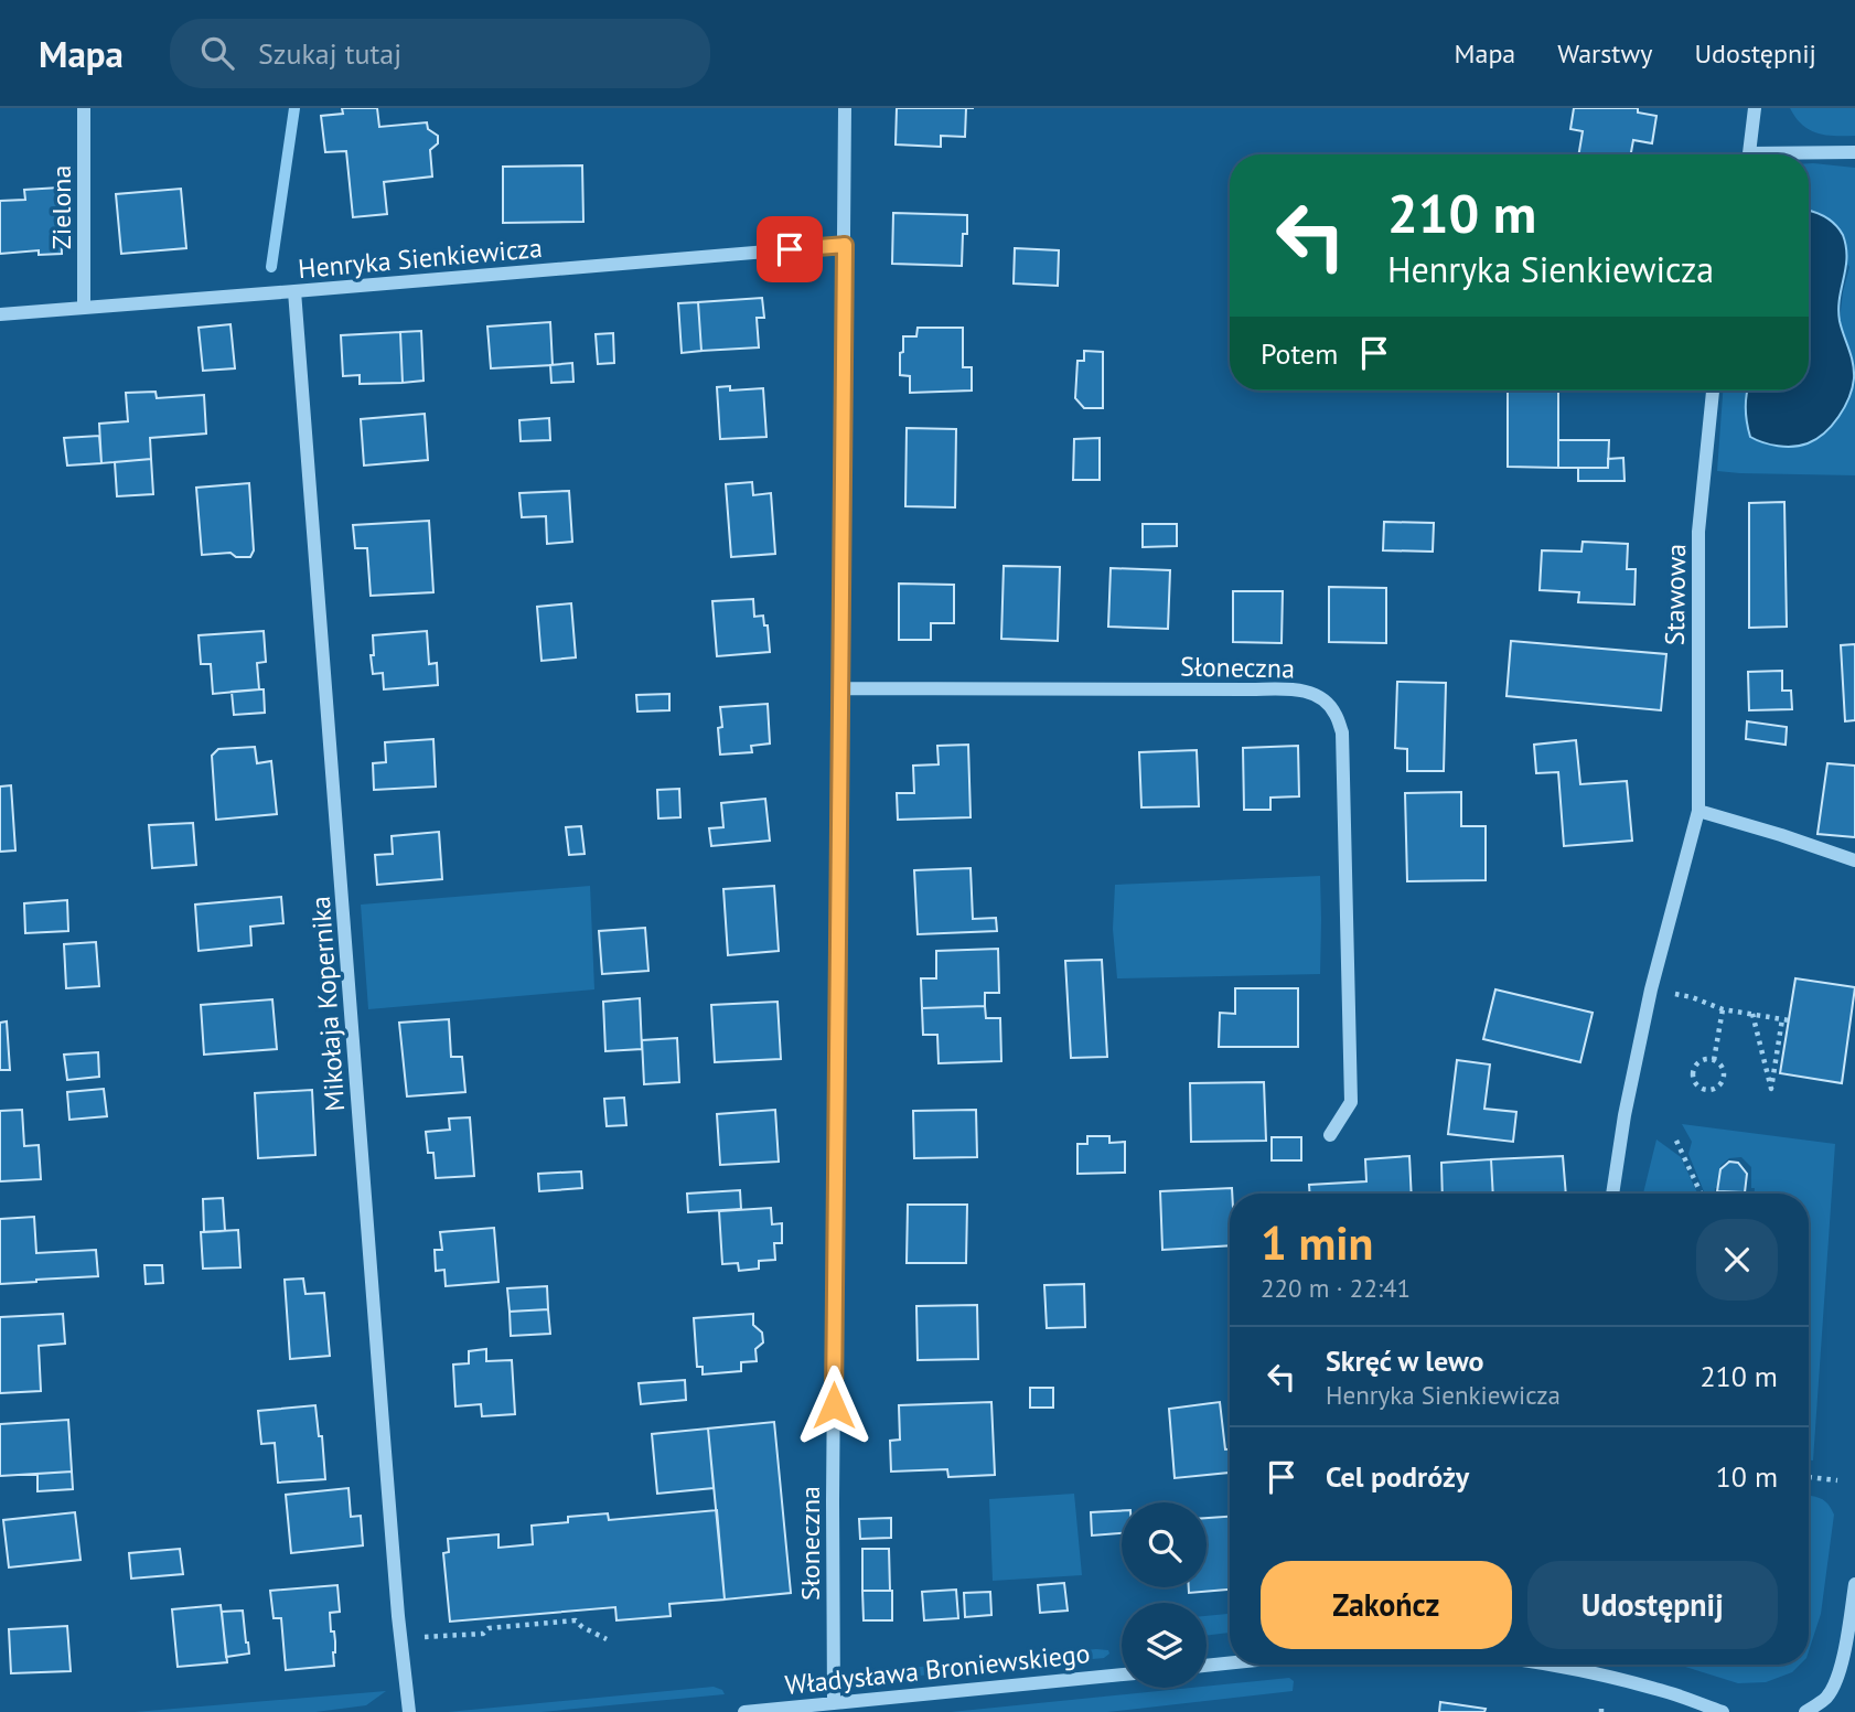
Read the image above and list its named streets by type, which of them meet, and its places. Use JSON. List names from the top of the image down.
{
  "streets": {
    "street": [
      "Zielona",
      "Henryka Sienkiewicza",
      "Stawowa",
      "Słoneczna",
      "Mikołaja Kopernika",
      "Władysława Broniewskiego"
    ]
  },
  "crossings": [
    ["Zielona", "Henryka Sienkiewicza"],
    ["Henryka Sienkiewicza", "Słoneczna"],
    ["Henryka Sienkiewicza", "Mikołaja Kopernika"],
    ["Słoneczna", "Władysława Broniewskiego"]
  ],
  "page": {
    "header": "Mapa",
    "search": "Szukaj tutaj",
    "nav": ["Mapa", "Warstwy", "Udostępnij"],
    "turn": ["210 m", "Henryka Sienkiewicza"],
    "then": "Potem",
    "heading": ["1 min", "220 m · 22:41"],
    "list": [
      {
        "name": "Skręć w lewo",
        "note": "Henryka Sienkiewicza",
        "value": "210 m"
      },
      {
        "name": "Cel podróży",
        "value": "10 m"
      }
    ],
    "buttons": ["Zakończ", "Udostępnij"]
  }
}
